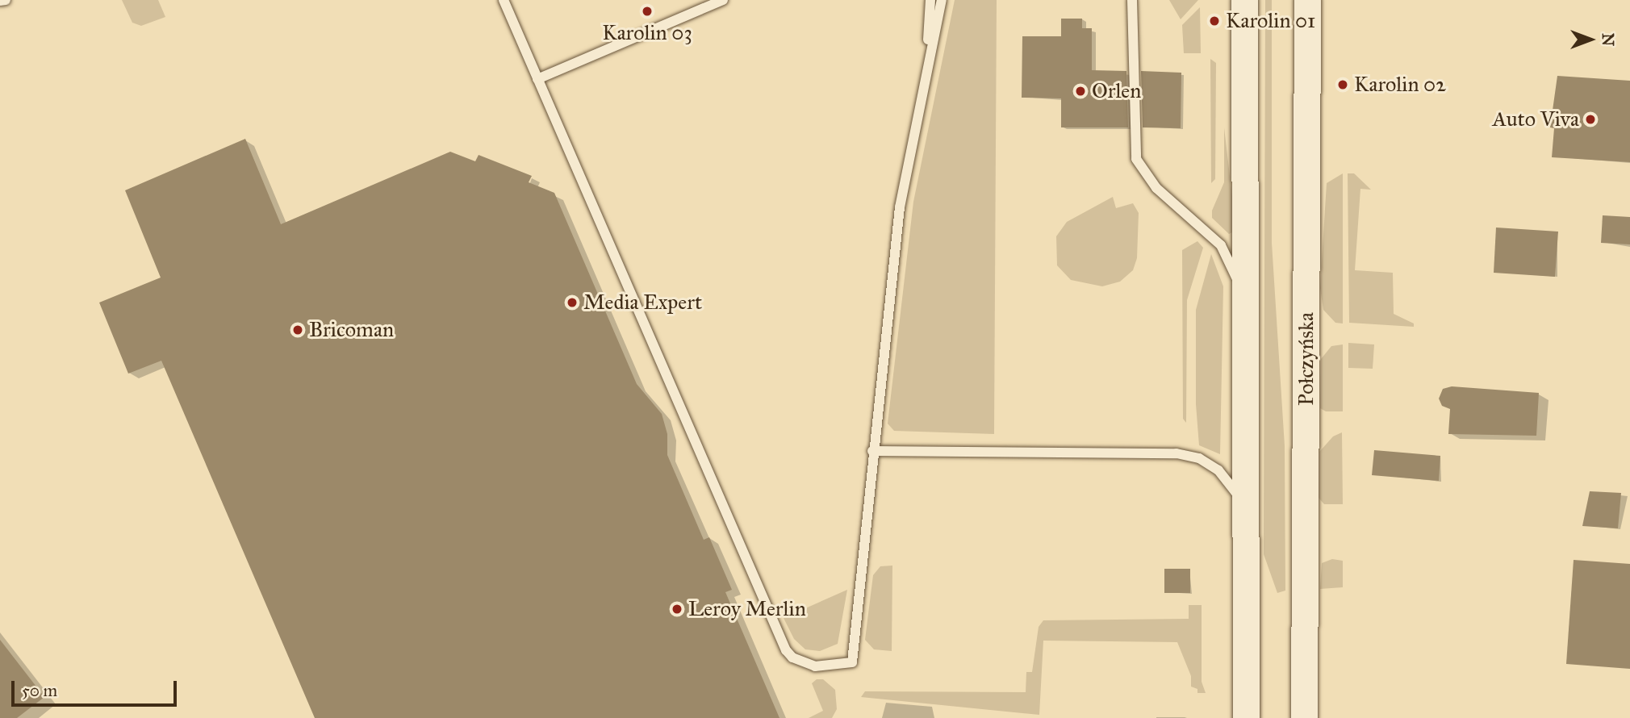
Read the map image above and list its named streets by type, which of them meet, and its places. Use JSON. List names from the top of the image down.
{
  "streets": {
    "main road": ["Połczyńska"]
  },
  "places": [
    "Karolin 03",
    "Karolin 01",
    "Karolin 02",
    "Orlen",
    "Auto Viva",
    "Media Expert",
    "Bricoman",
    "Leroy Merlin"
  ],
  "scale_bar": "50 m",
  "north": "right"
}
